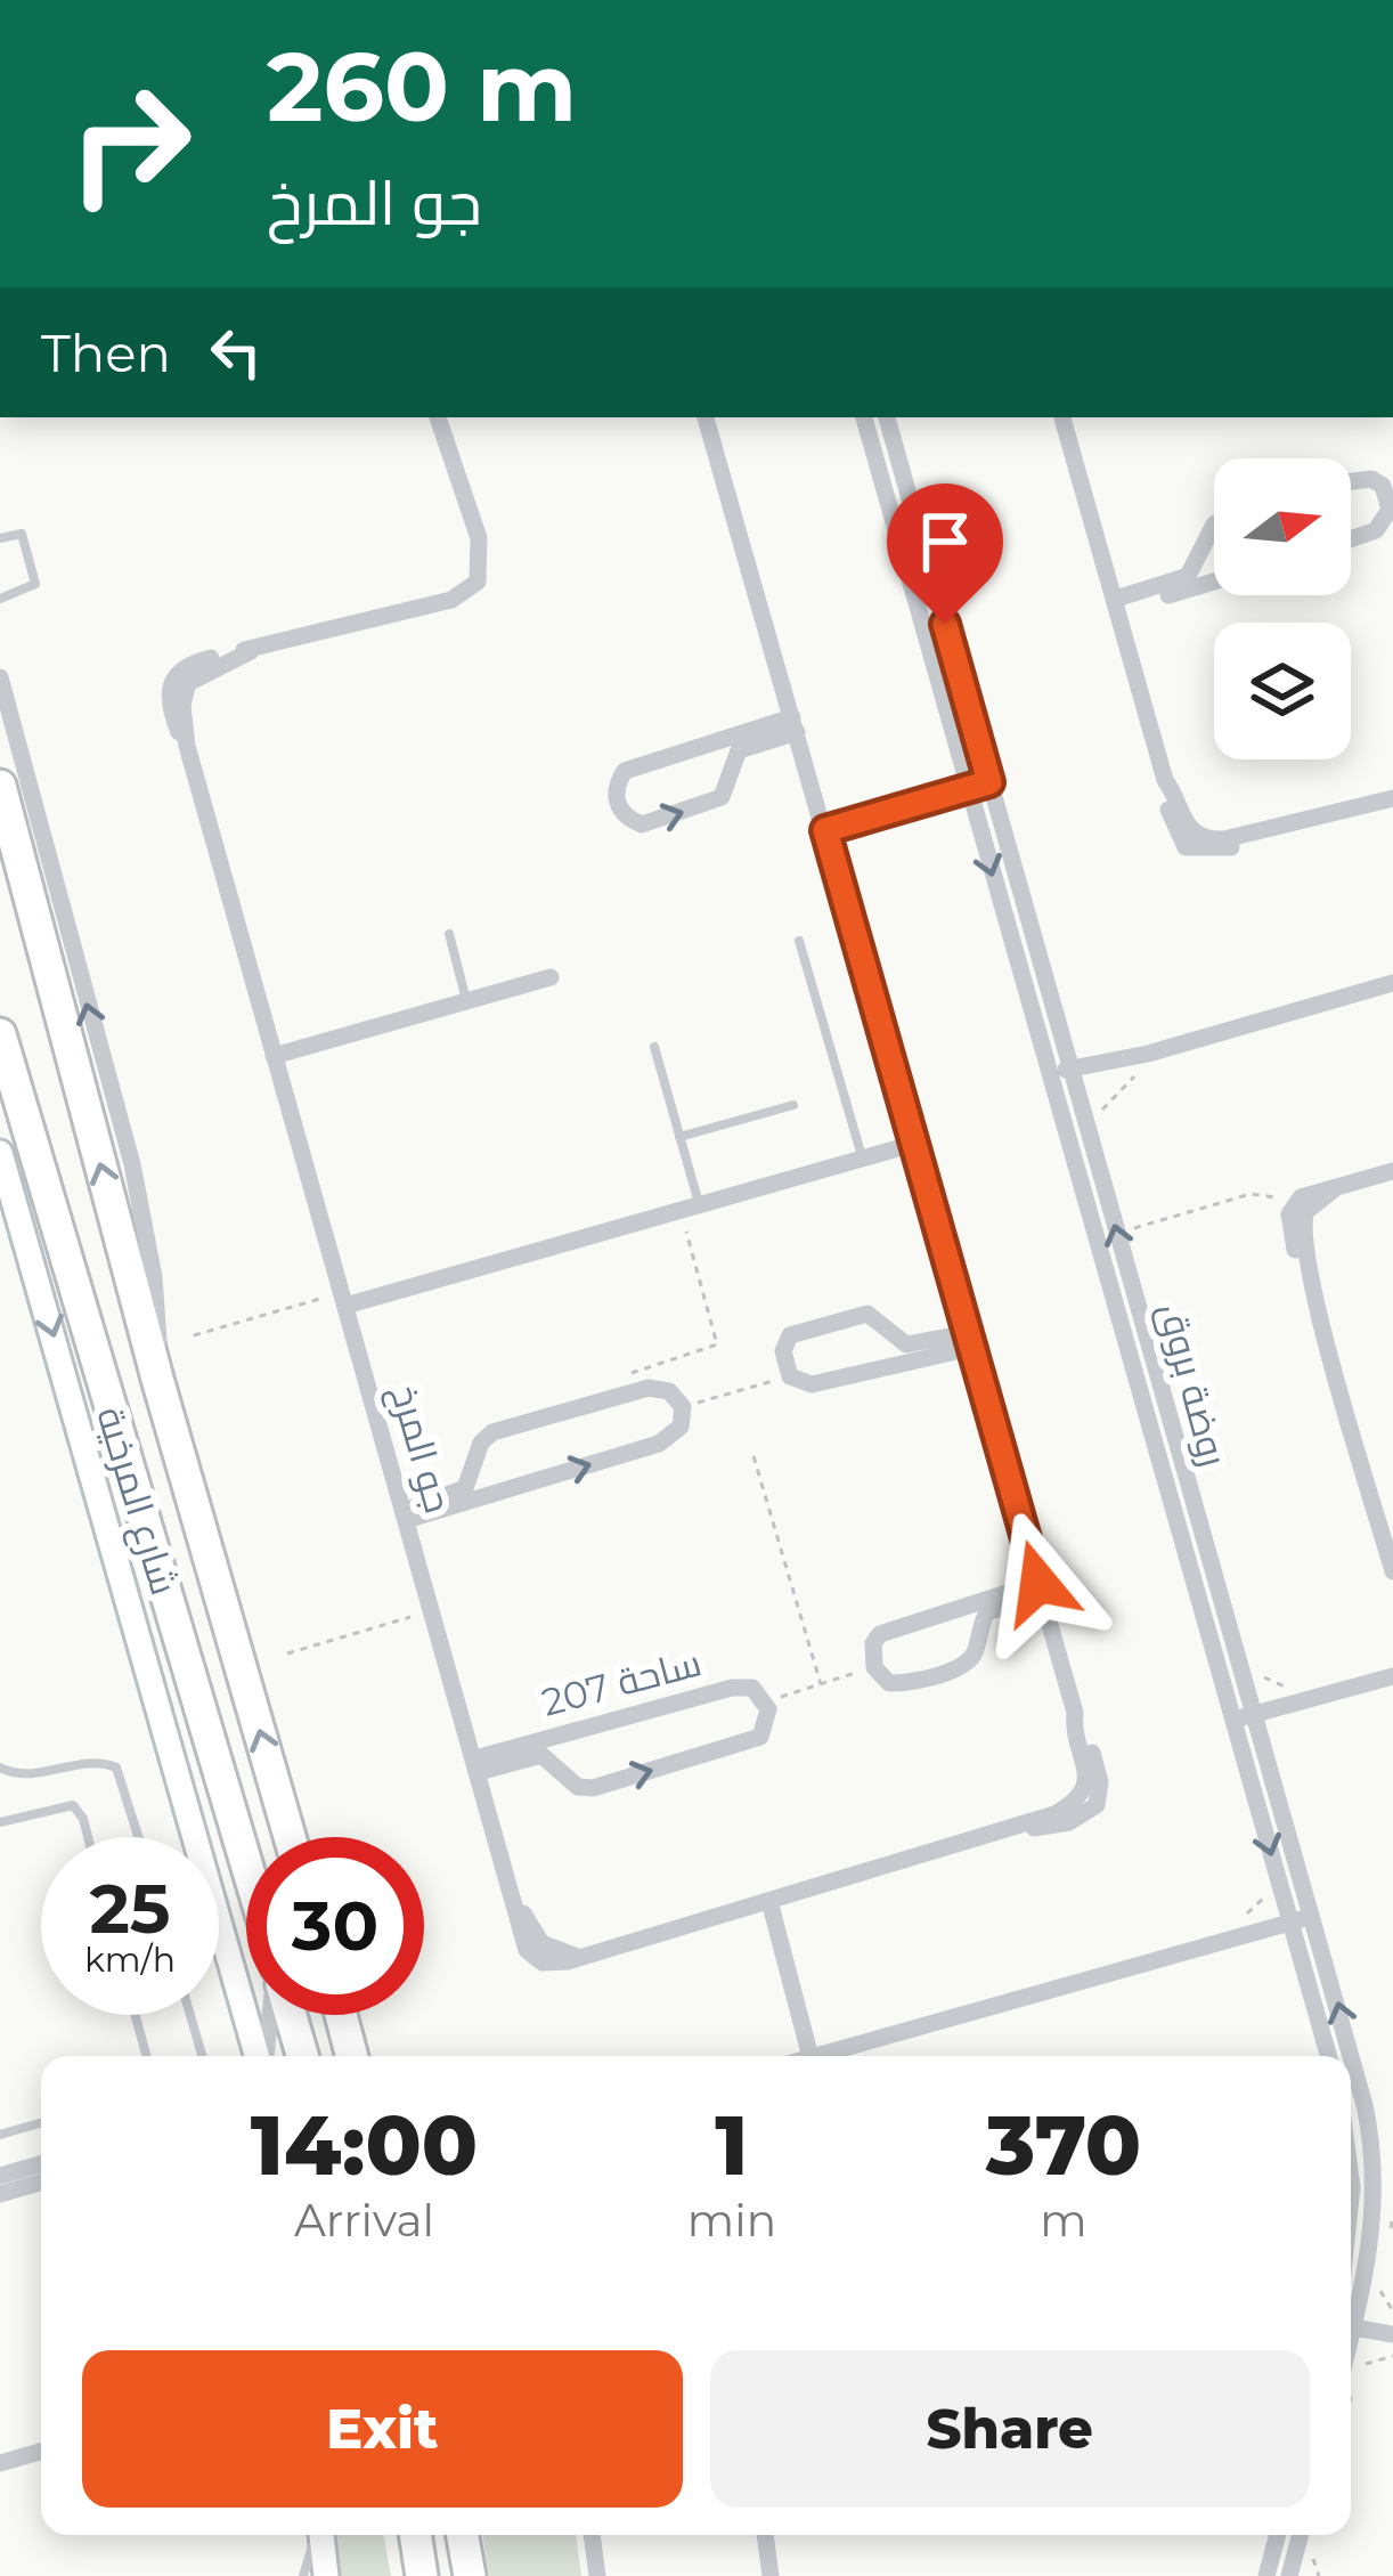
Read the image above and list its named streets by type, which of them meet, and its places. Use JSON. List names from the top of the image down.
{
  "streets": {
    "highway": ["شارع المرخية"],
    "street": ["روضة بروق", "جو المرخ", "ساحة 207"]
  },
  "crossings": [
    ["جو المرخ", "ساحة 207"]
  ],
  "north": "right",
  "page": {
    "turn": ["260 m", "جو المرخ"],
    "then": "Then",
    "speed": "25 km/h",
    "limit": "30",
    "eta": [
      "14:00",
      "Arrival",
      "1",
      "min",
      "370",
      "m"
    ],
    "buttons": ["Exit", "Share"]
  }
}
